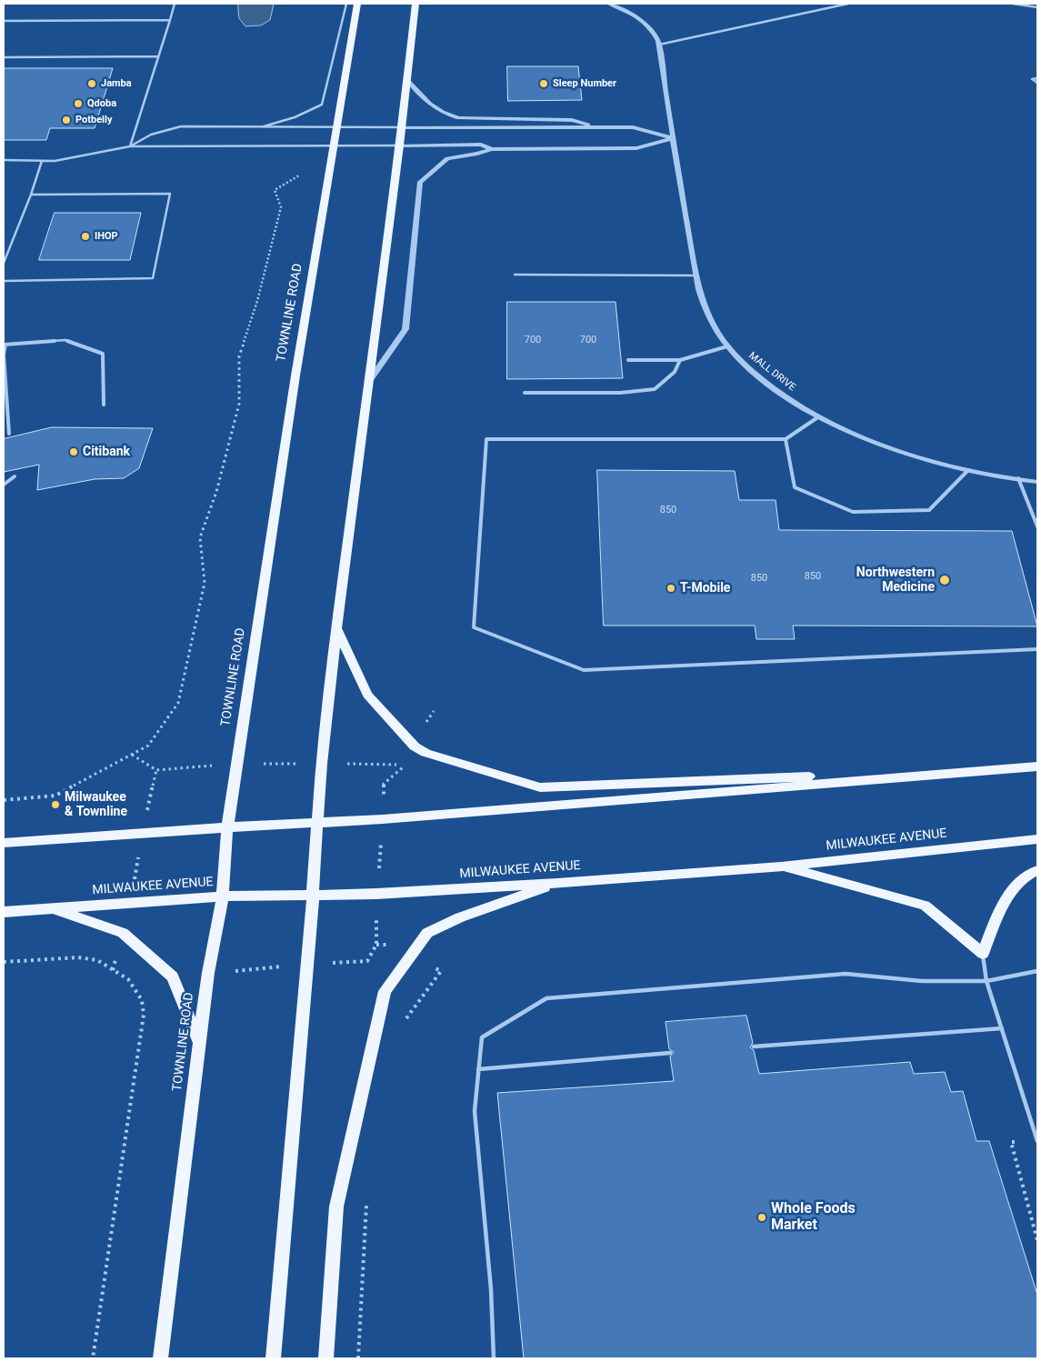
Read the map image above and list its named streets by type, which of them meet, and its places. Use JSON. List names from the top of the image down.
{
  "streets": {
    "main road": ["TOWNLINE ROAD", "MILWAUKEE AVENUE"],
    "street": ["MALL DRIVE"]
  },
  "crossings": [
    ["TOWNLINE ROAD", "MILWAUKEE AVENUE"]
  ],
  "places": [
    "Jamba",
    "Sleep Number",
    "Qdoba",
    "Potbelly",
    "IHOP",
    "Citibank",
    "Northwestern Medicine",
    "T-Mobile",
    "Milwaukee & Townline",
    "Whole Foods Market"
  ],
  "house_numbers": [
    "700",
    "700",
    "850",
    "850",
    "850"
  ]
}
